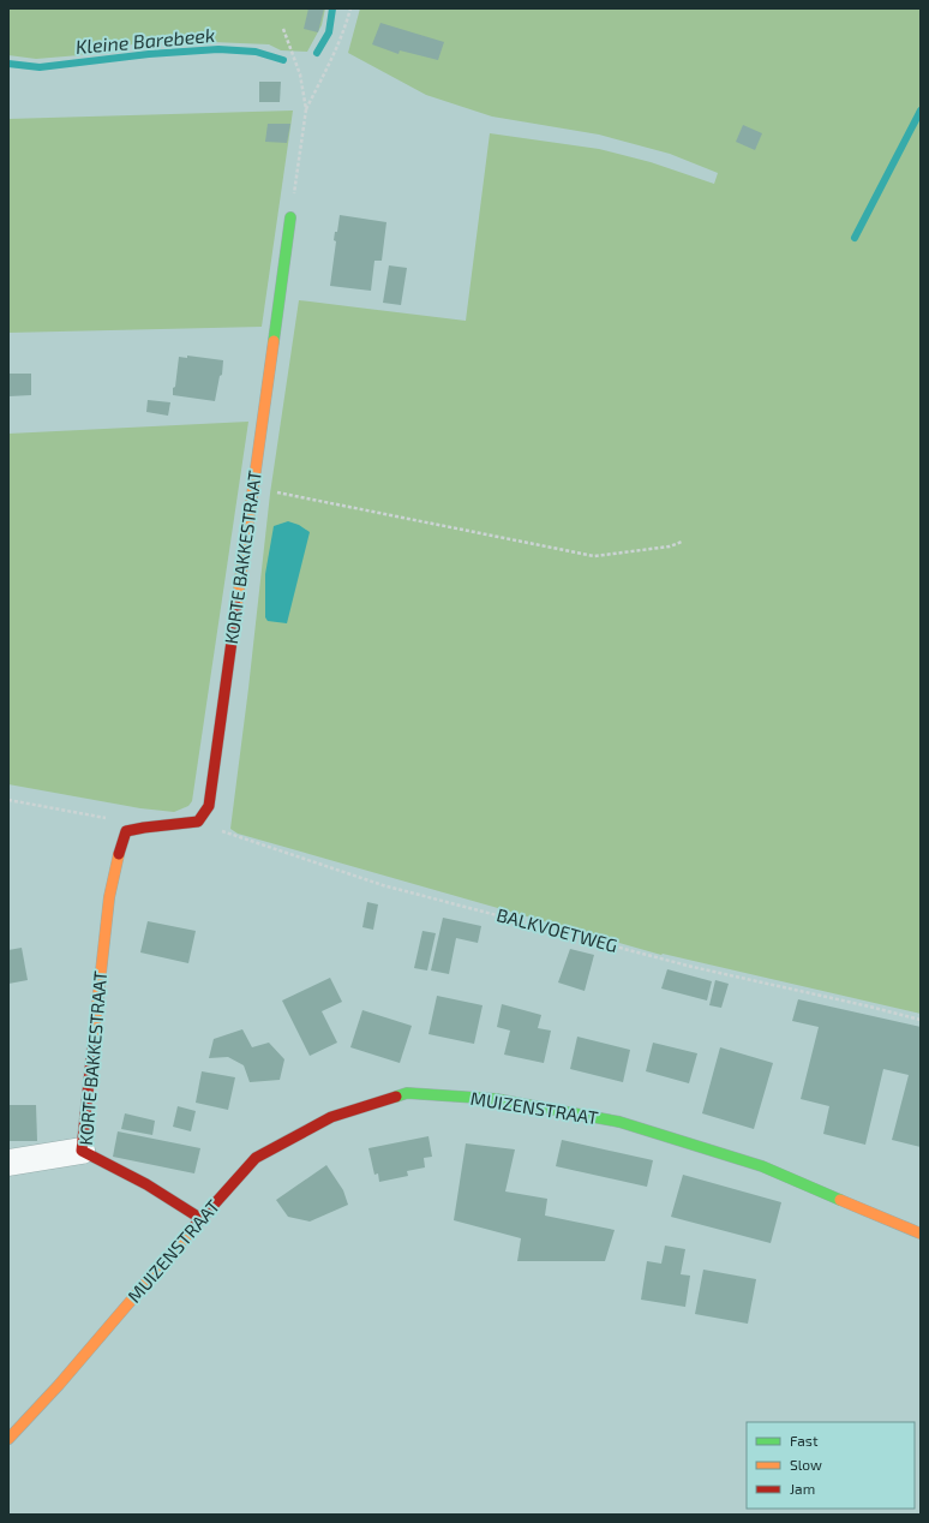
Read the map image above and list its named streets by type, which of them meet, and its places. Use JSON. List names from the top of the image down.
{
  "streets": {
    "street": ["KORTE BAKKESTRAAT", "MUIZENSTRAAT"],
    "path": ["BALKVOETWEG"]
  },
  "crossings": [
    ["KORTE BAKKESTRAAT", "BALKVOETWEG"],
    ["KORTE BAKKESTRAAT", "MUIZENSTRAAT"]
  ],
  "water": ["Kleine Barebeek"],
  "legend": ["Fast", "Slow", "Jam"]
}
